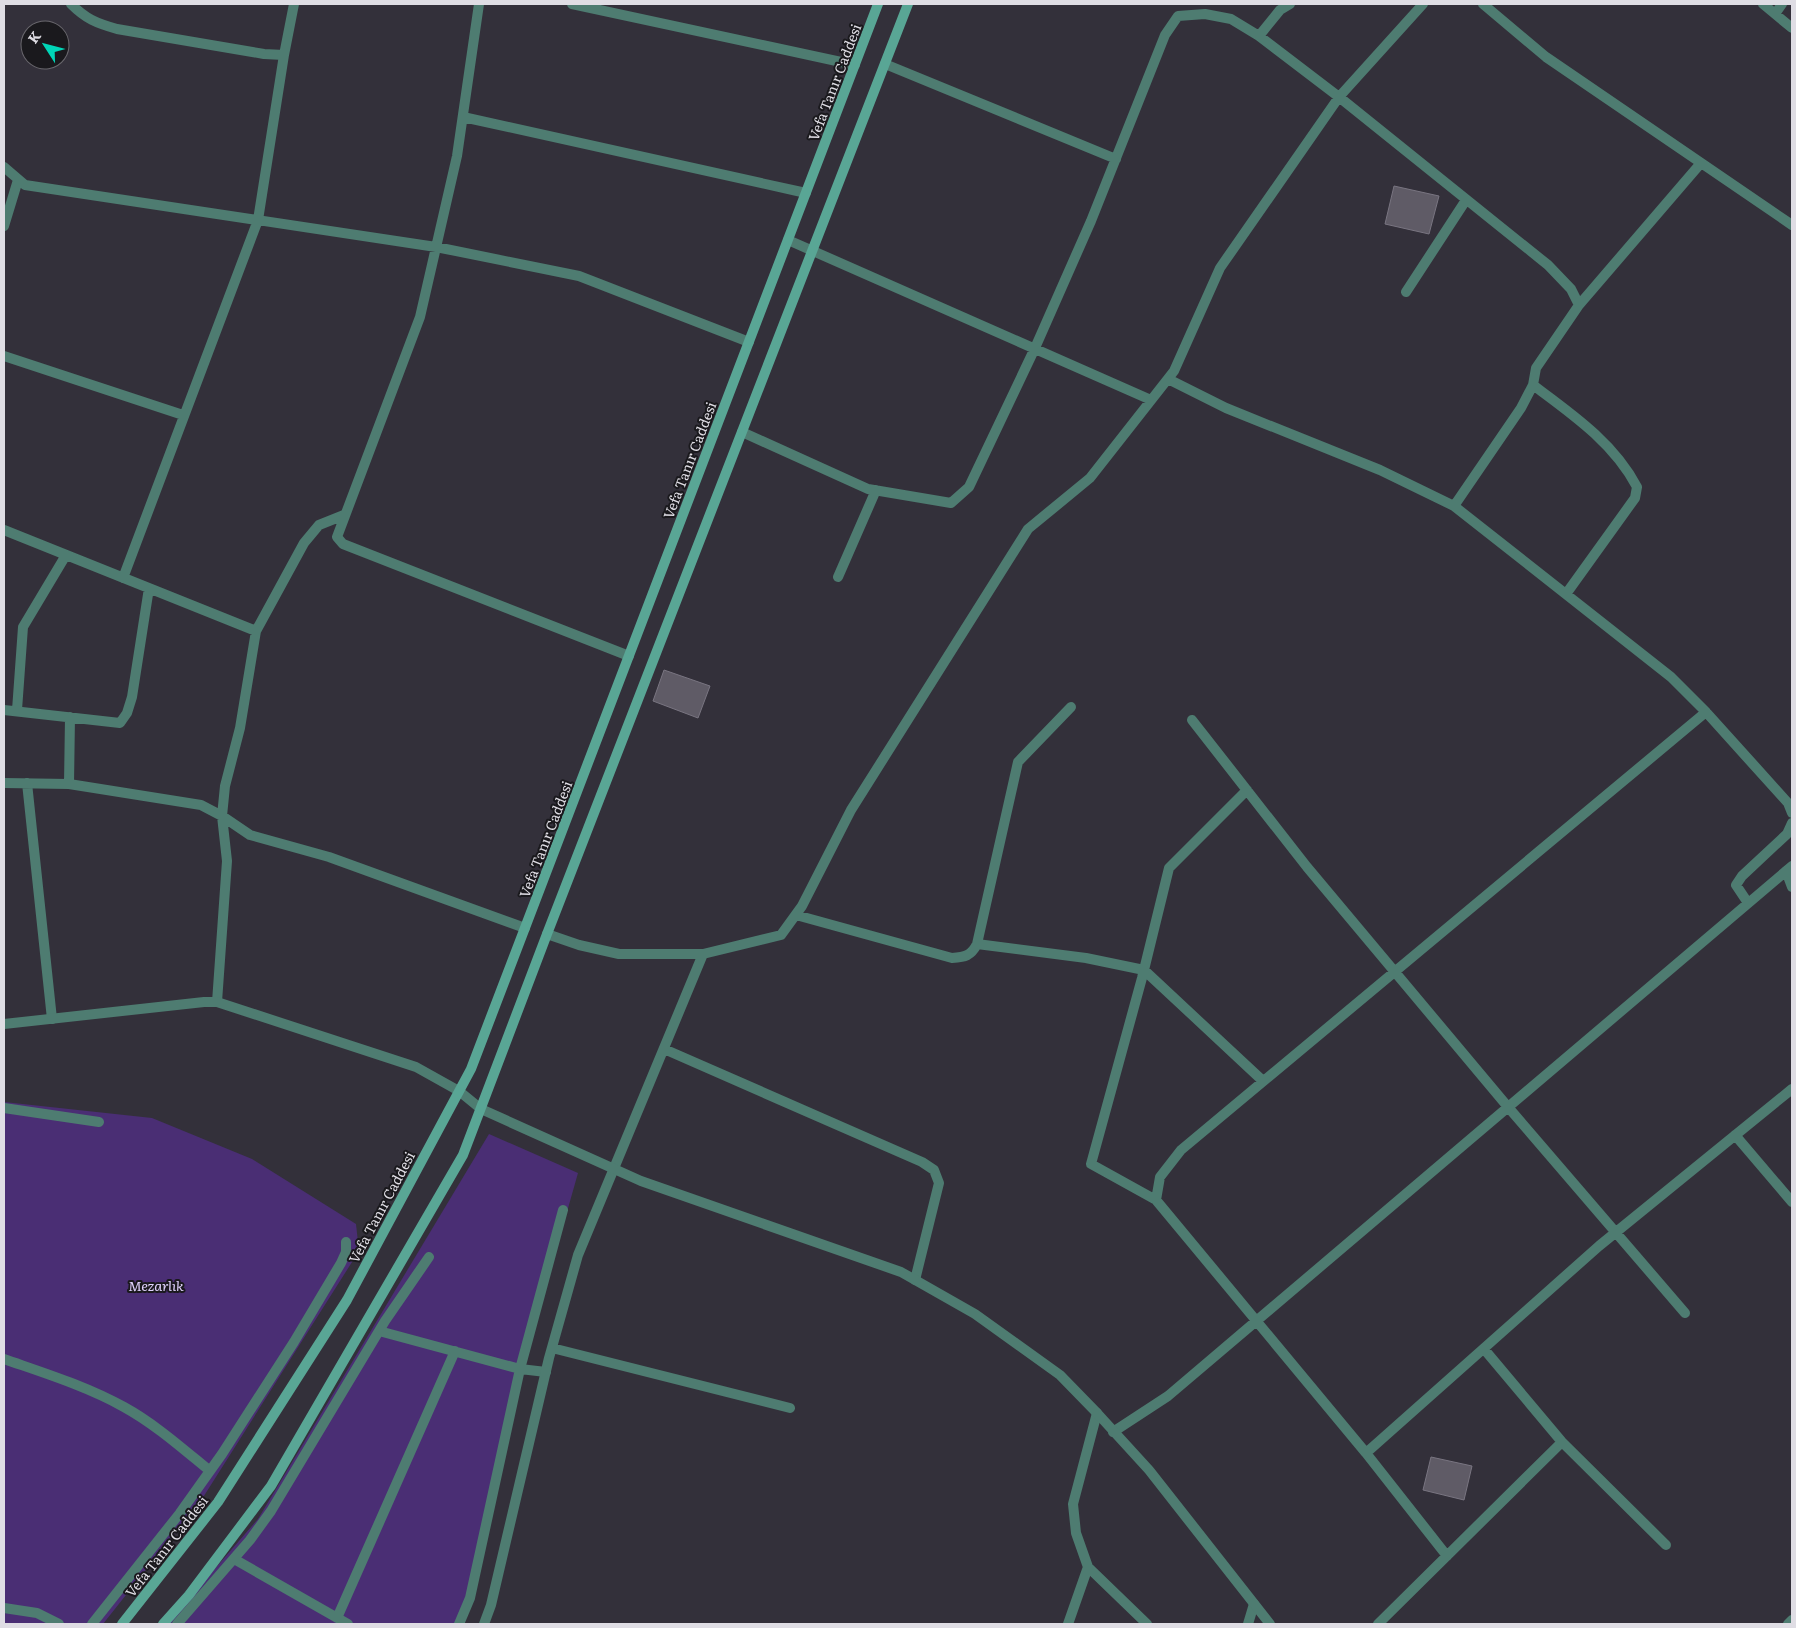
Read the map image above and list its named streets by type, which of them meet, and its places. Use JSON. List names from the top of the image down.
{
  "streets": {
    "main road": ["Vefa Tanır Caddesi"]
  },
  "parks": ["Mezarlık"],
  "north": "top left"
}
